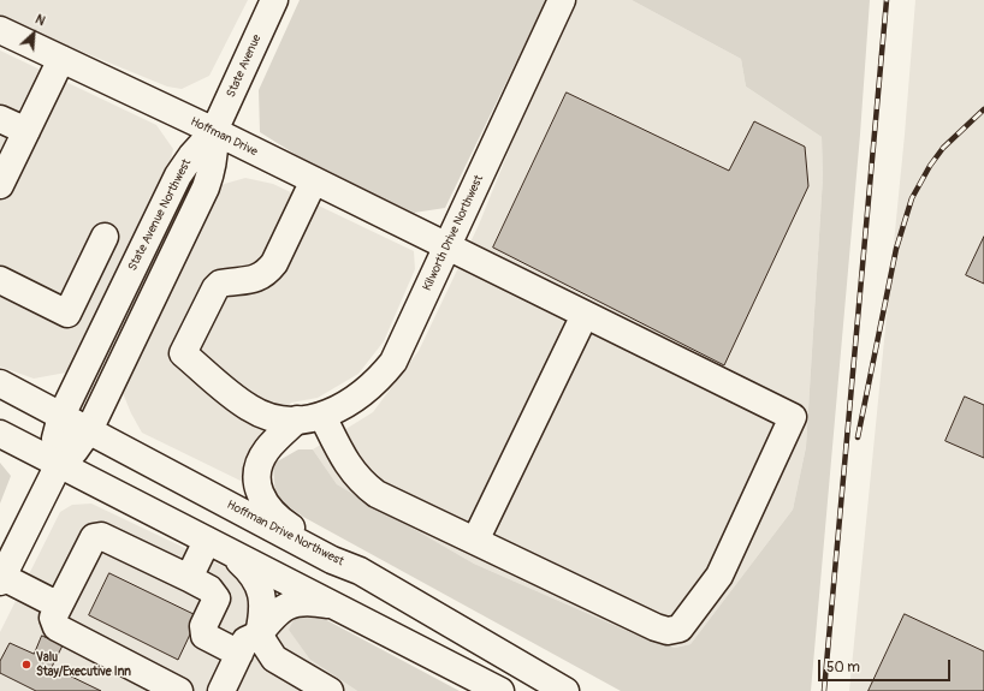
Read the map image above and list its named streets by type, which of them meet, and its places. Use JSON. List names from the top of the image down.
{
  "streets": {
    "street": [
      "State Avenue",
      "Hoffman Drive",
      "State Avenue Northwest",
      "Kilworth Drive Northwest",
      "Hoffman Drive Northwest"
    ]
  },
  "crossings": [
    ["State Avenue", "Hoffman Drive"],
    ["State Avenue", "State Avenue Northwest"],
    ["Hoffman Drive", "State Avenue Northwest"],
    ["Hoffman Drive", "Kilworth Drive Northwest"],
    ["State Avenue Northwest", "Hoffman Drive Northwest"]
  ],
  "places": ["Valu Stay/Executive Inn"],
  "scale_bar": "50 m",
  "north": "top right"
}
